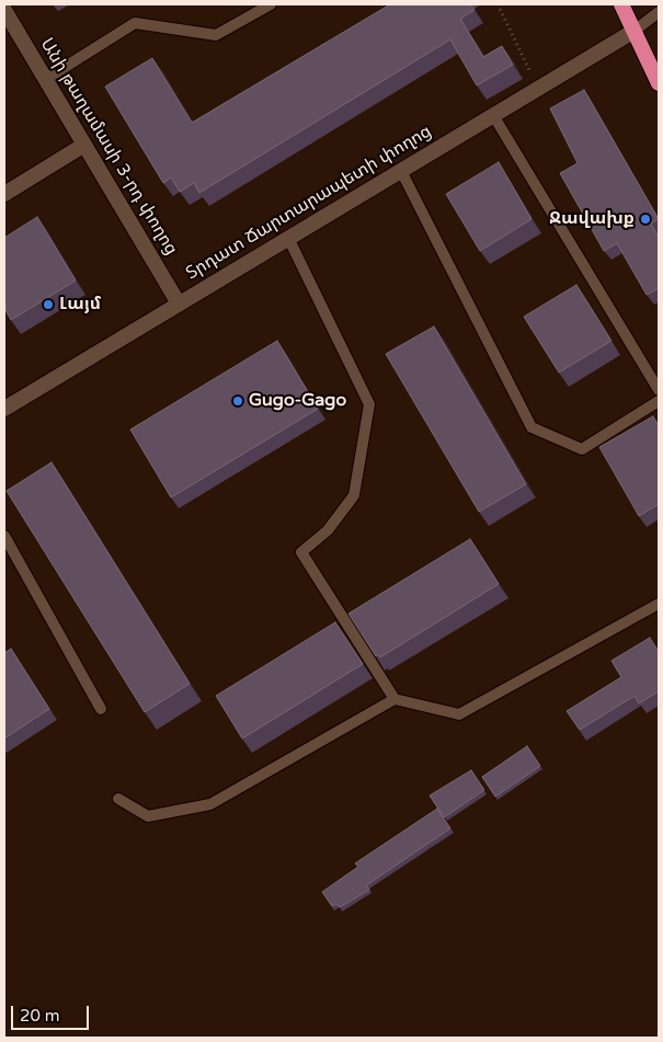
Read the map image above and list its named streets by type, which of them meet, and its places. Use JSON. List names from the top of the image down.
{
  "streets": {
    "street": ["Անի թաղամասի 3-րդ փողոց", "Տրդատ Ճարտարապետի փողոց"]
  },
  "crossings": [
    ["Անի թաղամասի 3-րդ փողոց", "Տրդատ Ճարտարապետի փողոց"]
  ],
  "places": ["Ջավախք", "Լայմ", "Gugo-Gago"],
  "scale_bar": "20 m"
}
